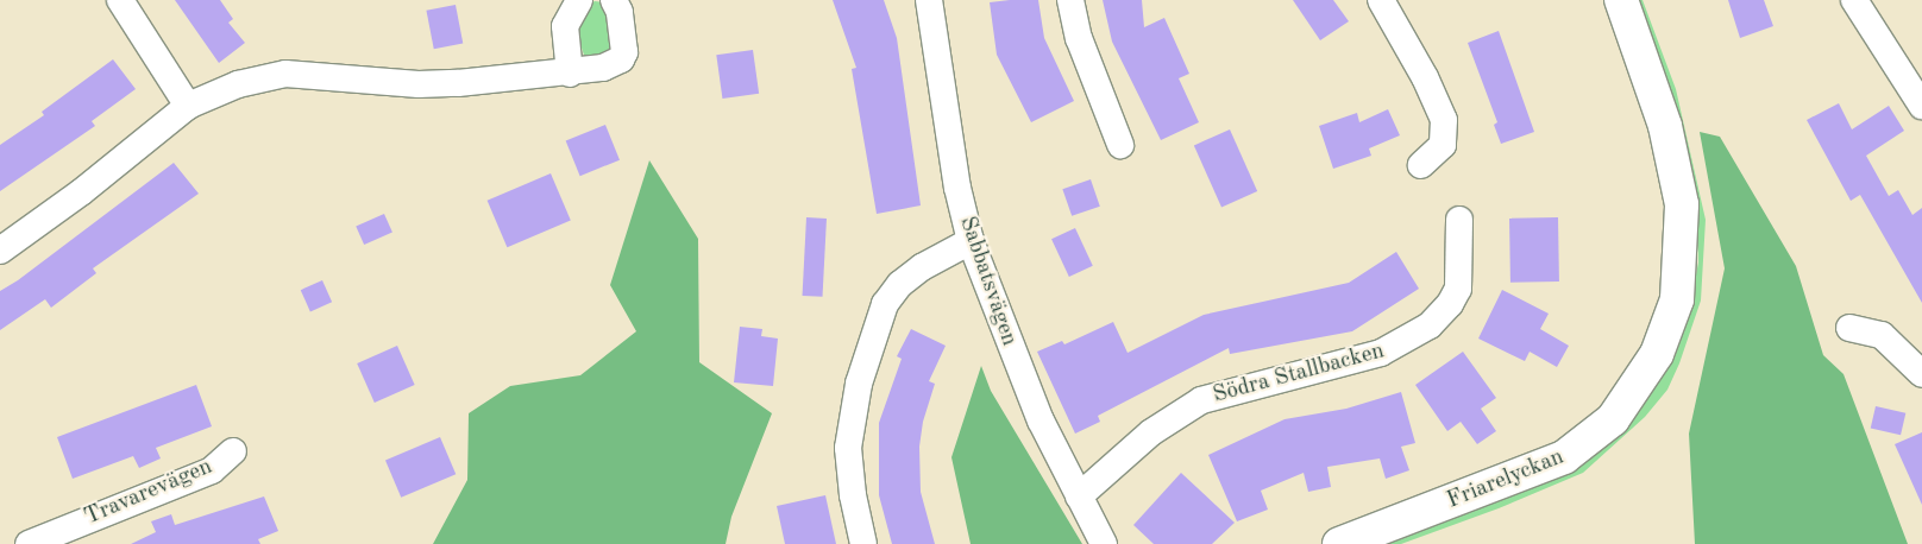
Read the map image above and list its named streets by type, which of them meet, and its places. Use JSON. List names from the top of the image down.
{
  "streets": {
    "street": [
      "Sabbatsvägen",
      "Södra Stallbacken",
      "Friarelyckan",
      "Travarevägen"
    ]
  },
  "crossings": [
    ["Sabbatsvägen", "Södra Stallbacken"]
  ]
}
